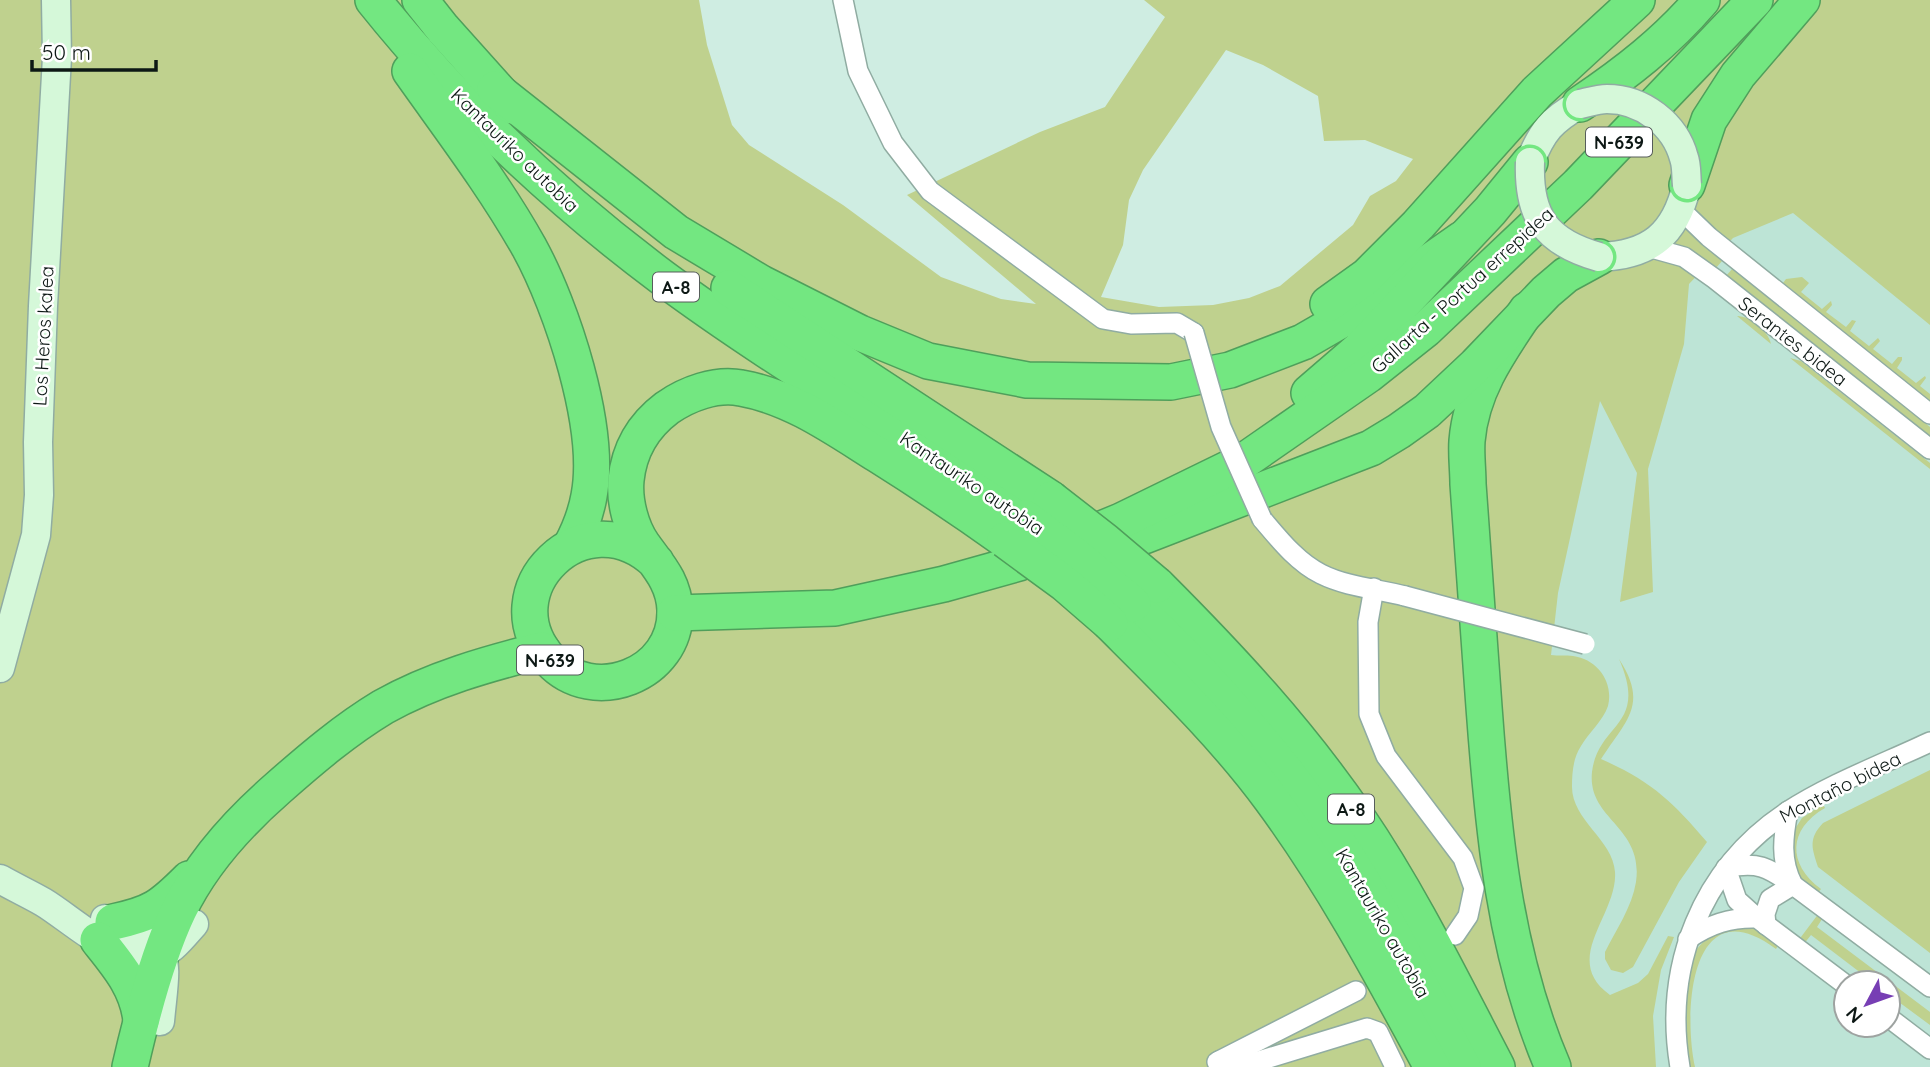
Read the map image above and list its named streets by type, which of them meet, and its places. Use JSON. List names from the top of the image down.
{
  "streets": {
    "highway": [
      "N-639",
      "Kantauriko autobia",
      "A-8",
      "Gallarta - Portua errepidea"
    ],
    "street": ["Los Heros kalea", "Serantes bidea", "Montaño bidea"]
  },
  "crossings": [
    ["N-639", "Gallarta - Portua errepidea"],
    ["Kantauriko autobia", "Gallarta - Portua errepidea"]
  ],
  "scale_bar": "50 m",
  "north": "bottom left"
}
